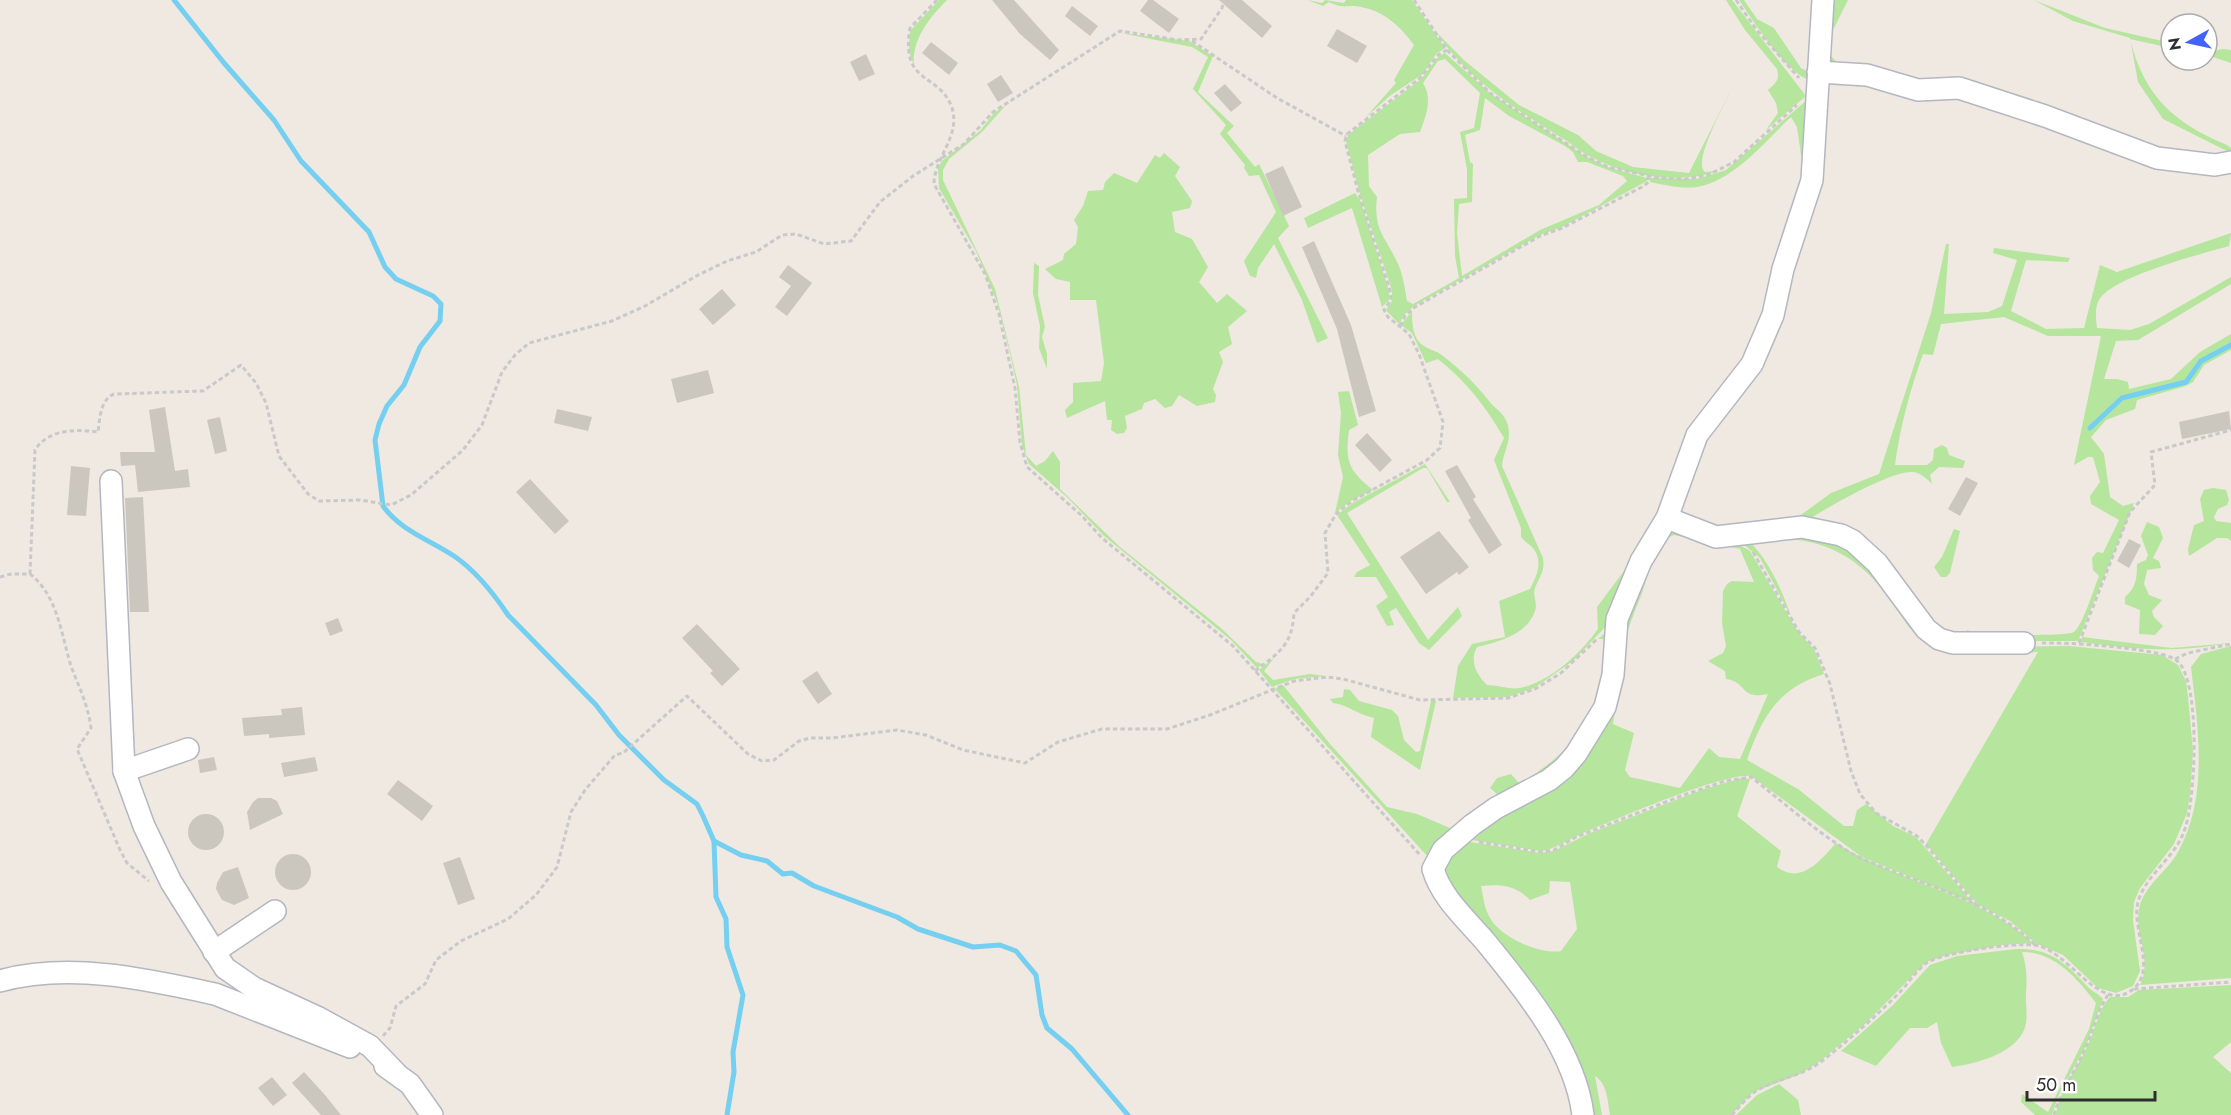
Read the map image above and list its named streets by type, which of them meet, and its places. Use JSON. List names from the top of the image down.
{
  "scale_bar": "50 m",
  "north": "left"
}
